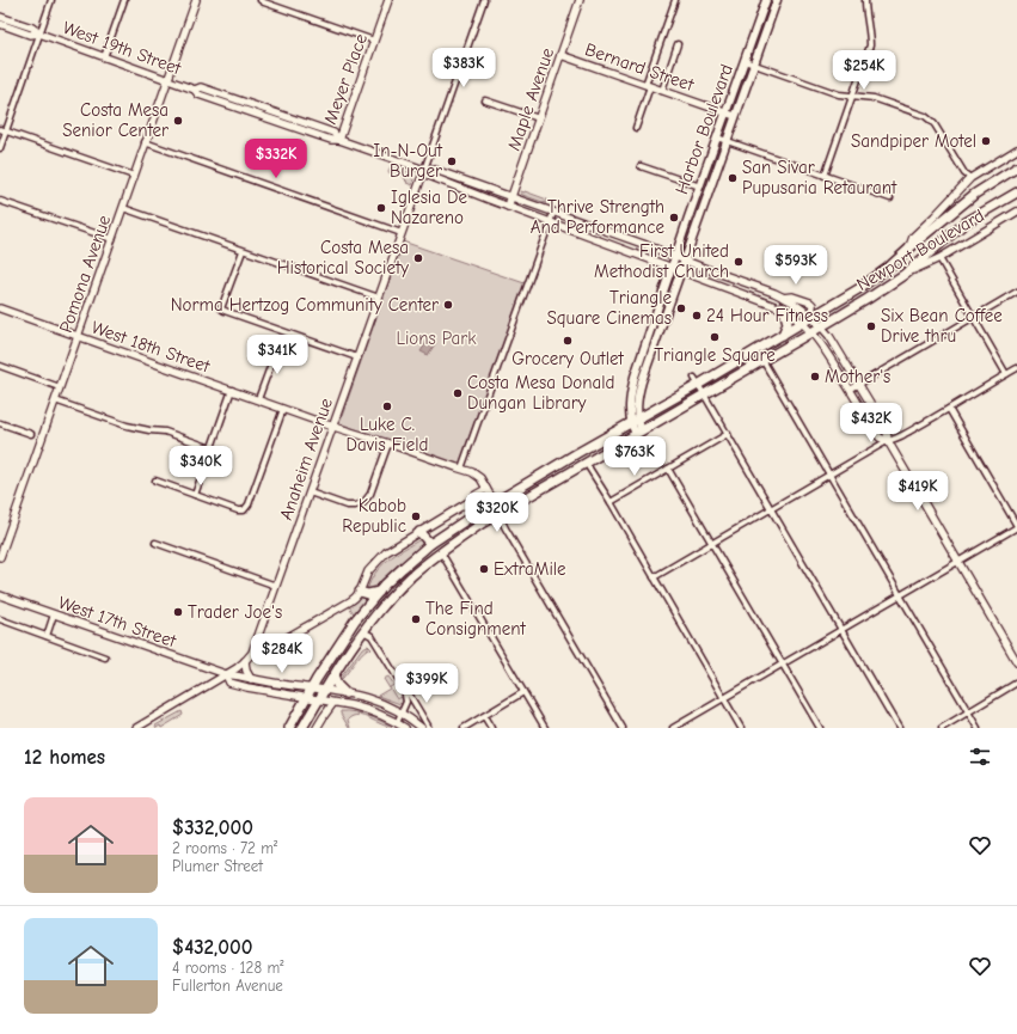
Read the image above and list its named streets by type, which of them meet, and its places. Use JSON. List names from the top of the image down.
{
  "streets": {
    "highway": ["Newport Boulevard"],
    "main road": ["Harbor Boulevard"],
    "street": [
      "West 19th Street",
      "Bernard Street",
      "Meyer Place",
      "Maple Avenue",
      "Pomona Avenue",
      "West 18th Street",
      "Anaheim Avenue",
      "West 17th Street"
    ]
  },
  "crossings": [
    ["West 19th Street", "Meyer Place"],
    ["West 19th Street", "Maple Avenue"],
    ["West 19th Street", "Harbor Boulevard"],
    ["West 19th Street", "Newport Boulevard"],
    ["West 19th Street", "Pomona Avenue"],
    ["West 19th Street", "Anaheim Avenue"],
    ["Bernard Street", "Maple Avenue"],
    ["Bernard Street", "Harbor Boulevard"],
    ["Harbor Boulevard", "Newport Boulevard"],
    ["Newport Boulevard", "West 18th Street"],
    ["Pomona Avenue", "West 18th Street"],
    ["West 18th Street", "Anaheim Avenue"]
  ],
  "parks": ["Lions Park"],
  "places": [
    "Costa Mesa Senior Center",
    "Sandpiper Motel",
    "In-N-Out Burger",
    "San Sivar Pupusaria Retaurant",
    "Iglesia De Nazareno",
    "Thrive Strength And Performance",
    "Costa Mesa Historical Society",
    "First United Methodist Church",
    "Norma Hertzog Community Center",
    "Triangle Square Cinemas",
    "24 Hour Fitness",
    "Six Bean Coffee Drive thru",
    "Triangle Square",
    "Grocery Outlet",
    "Mother's",
    "Costa Mesa Donald Dungan Library",
    "Luke C. Davis Field",
    "Kabob Republic",
    "ExtraMile",
    "Trader Joe's",
    "The Find Consignment"
  ],
  "page": {
    "price": [
      "$383K",
      "$254K",
      "$332K",
      "$593K",
      "$341K",
      "$432K",
      "$763K",
      "$340K",
      "$419K",
      "$320K",
      "$284K",
      "$399K"
    ],
    "heading": "12 homes",
    "list": [
      {
        "name": "$332,000",
        "note": "2 rooms · 72 m² · Plumer Street"
      },
      {
        "name": "$432,000",
        "note": "4 rooms · 128 m² · Fullerton Avenue"
      }
    ]
  }
}
